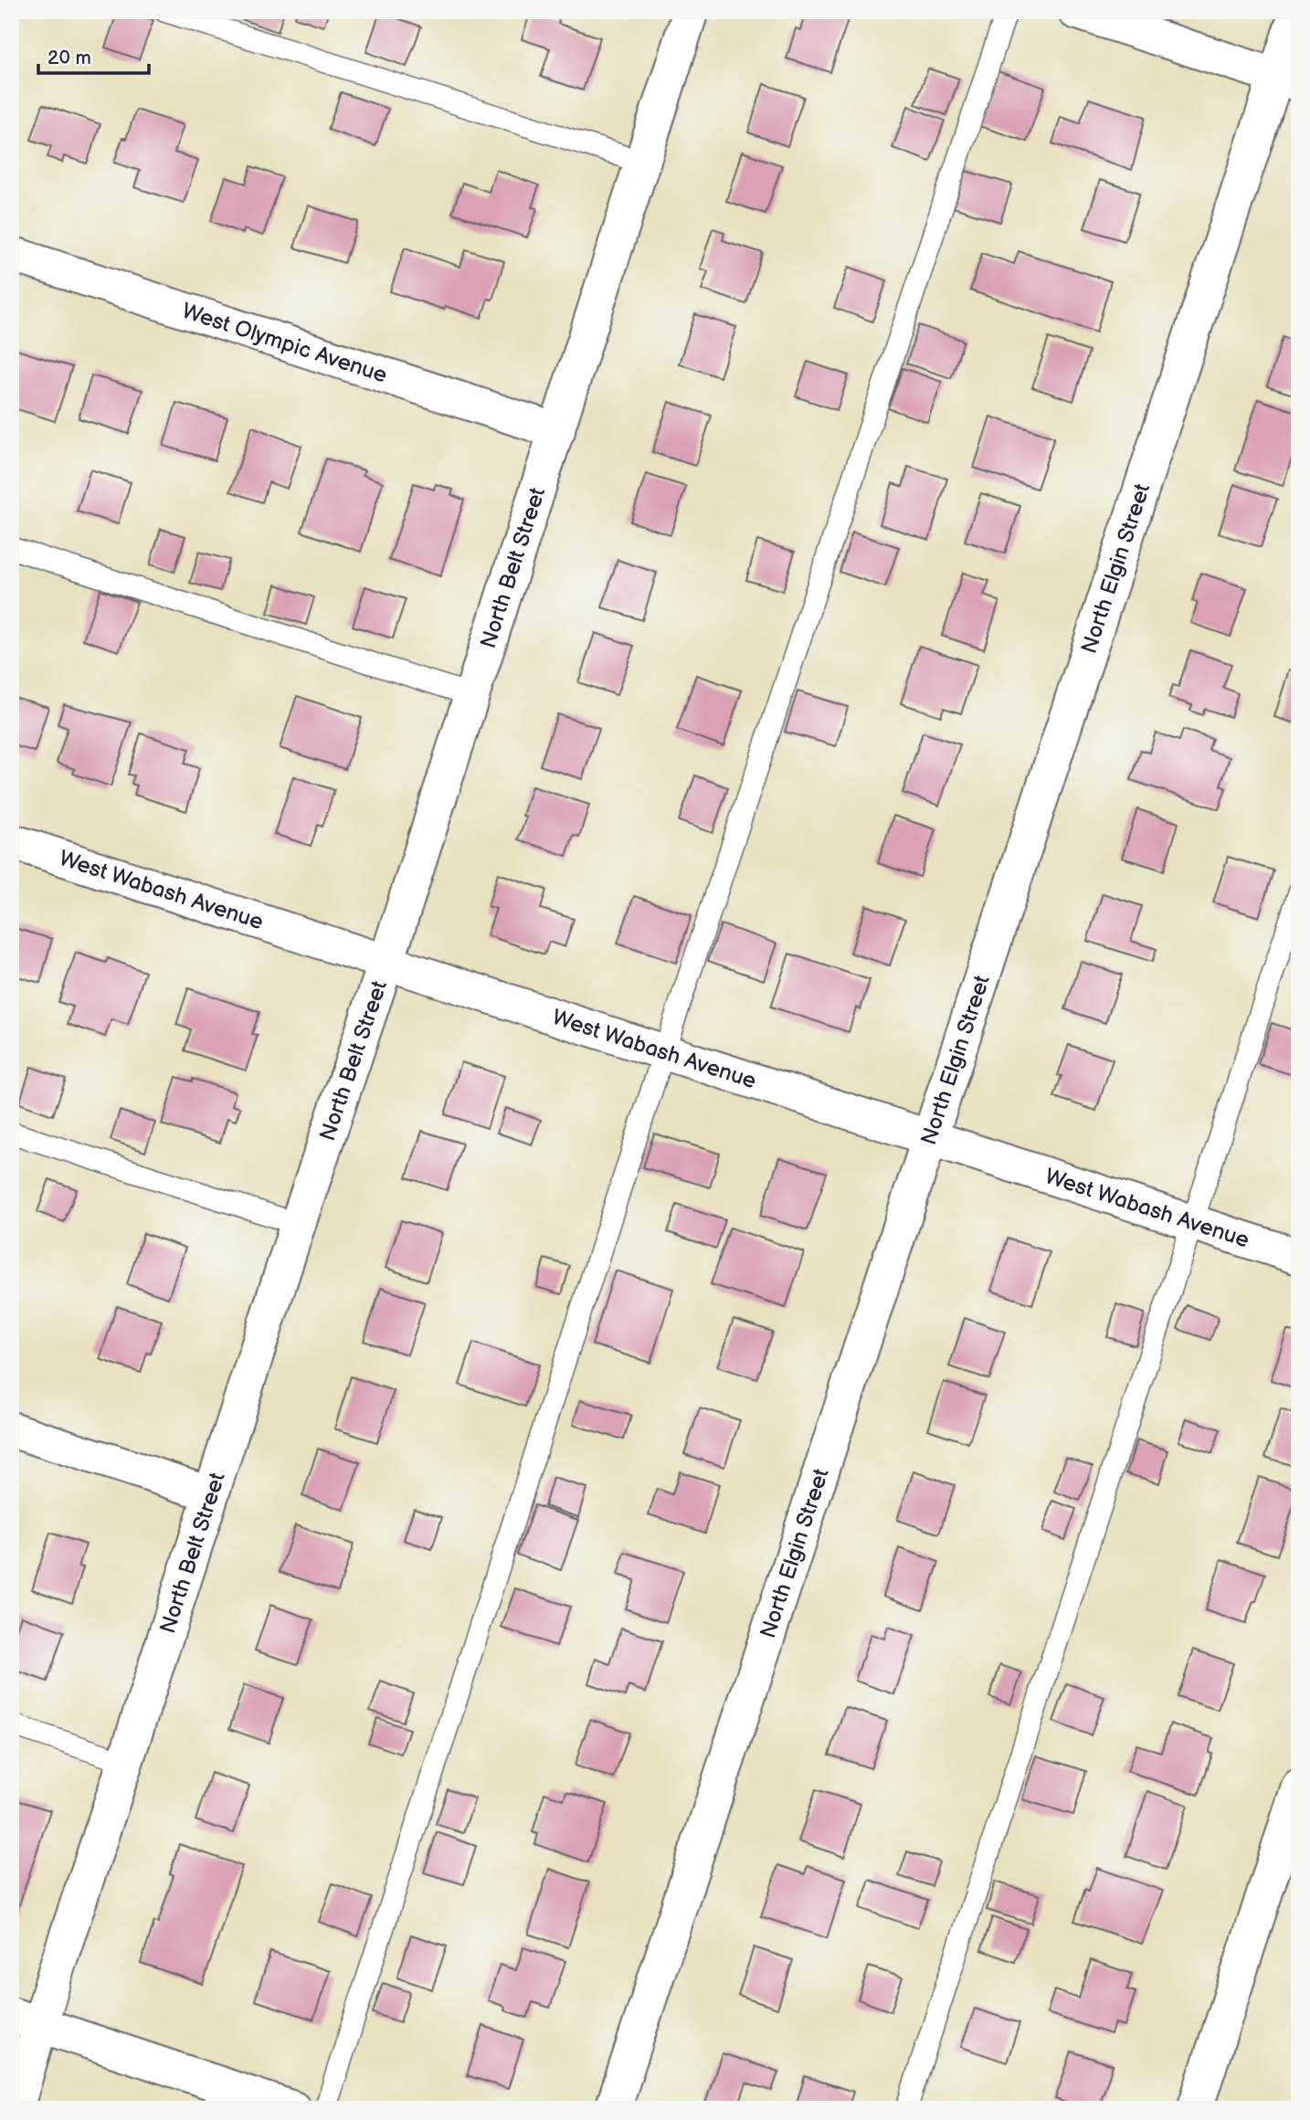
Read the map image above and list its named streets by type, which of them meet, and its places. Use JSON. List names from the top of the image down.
{
  "streets": {
    "street": [
      "West Olympic Avenue",
      "North Belt Street",
      "North Elgin Street",
      "West Wabash Avenue"
    ]
  },
  "crossings": [
    ["West Olympic Avenue", "North Belt Street"],
    ["North Belt Street", "West Wabash Avenue"],
    ["North Elgin Street", "West Wabash Avenue"]
  ],
  "scale_bar": "20 m"
}
